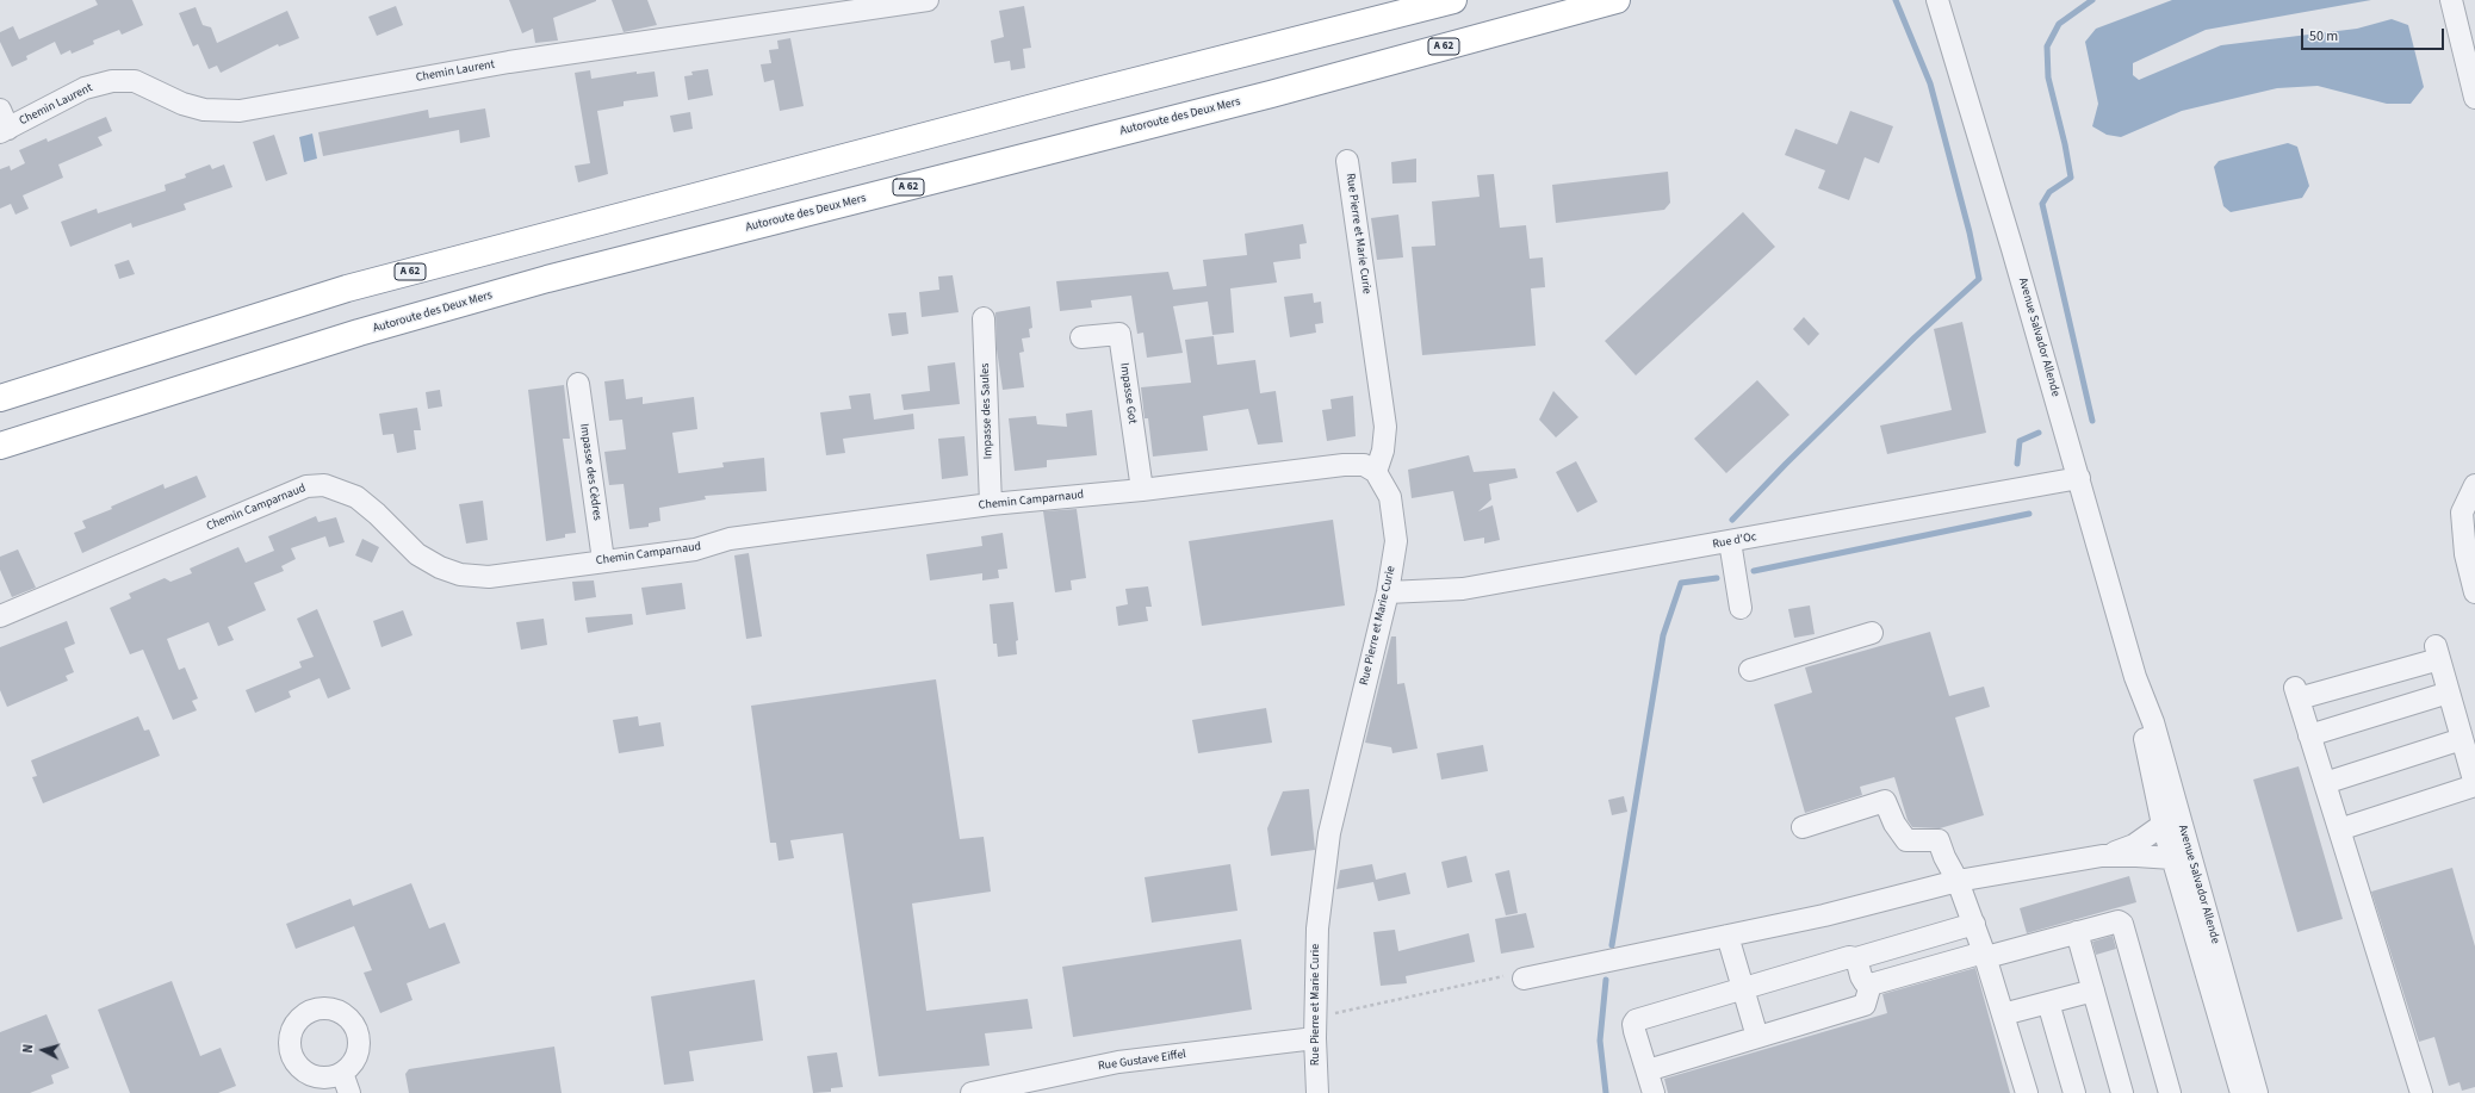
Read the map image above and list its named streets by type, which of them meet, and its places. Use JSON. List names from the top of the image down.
{
  "streets": {
    "highway": ["A 62", "Autoroute des Deux Mers"],
    "street": [
      "Chemin Laurent",
      "Rue Pierre et Marie Curie",
      "Avenue Salvador Allende",
      "Impasse Got",
      "Impasse des Saules",
      "Impasse des Cèdres",
      "Chemin Camparnaud",
      "Rue d'Oc",
      "Rue Gustave Eiffel"
    ]
  },
  "crossings": [
    ["Rue Pierre et Marie Curie", "Chemin Camparnaud"],
    ["Rue Pierre et Marie Curie", "Rue d'Oc"],
    ["Rue Pierre et Marie Curie", "Rue Gustave Eiffel"],
    ["Avenue Salvador Allende", "Rue d'Oc"],
    ["Impasse Got", "Chemin Camparnaud"],
    ["Impasse des Saules", "Chemin Camparnaud"],
    ["Impasse des Cèdres", "Chemin Camparnaud"]
  ],
  "scale_bar": "50 m",
  "north": "left"
}
